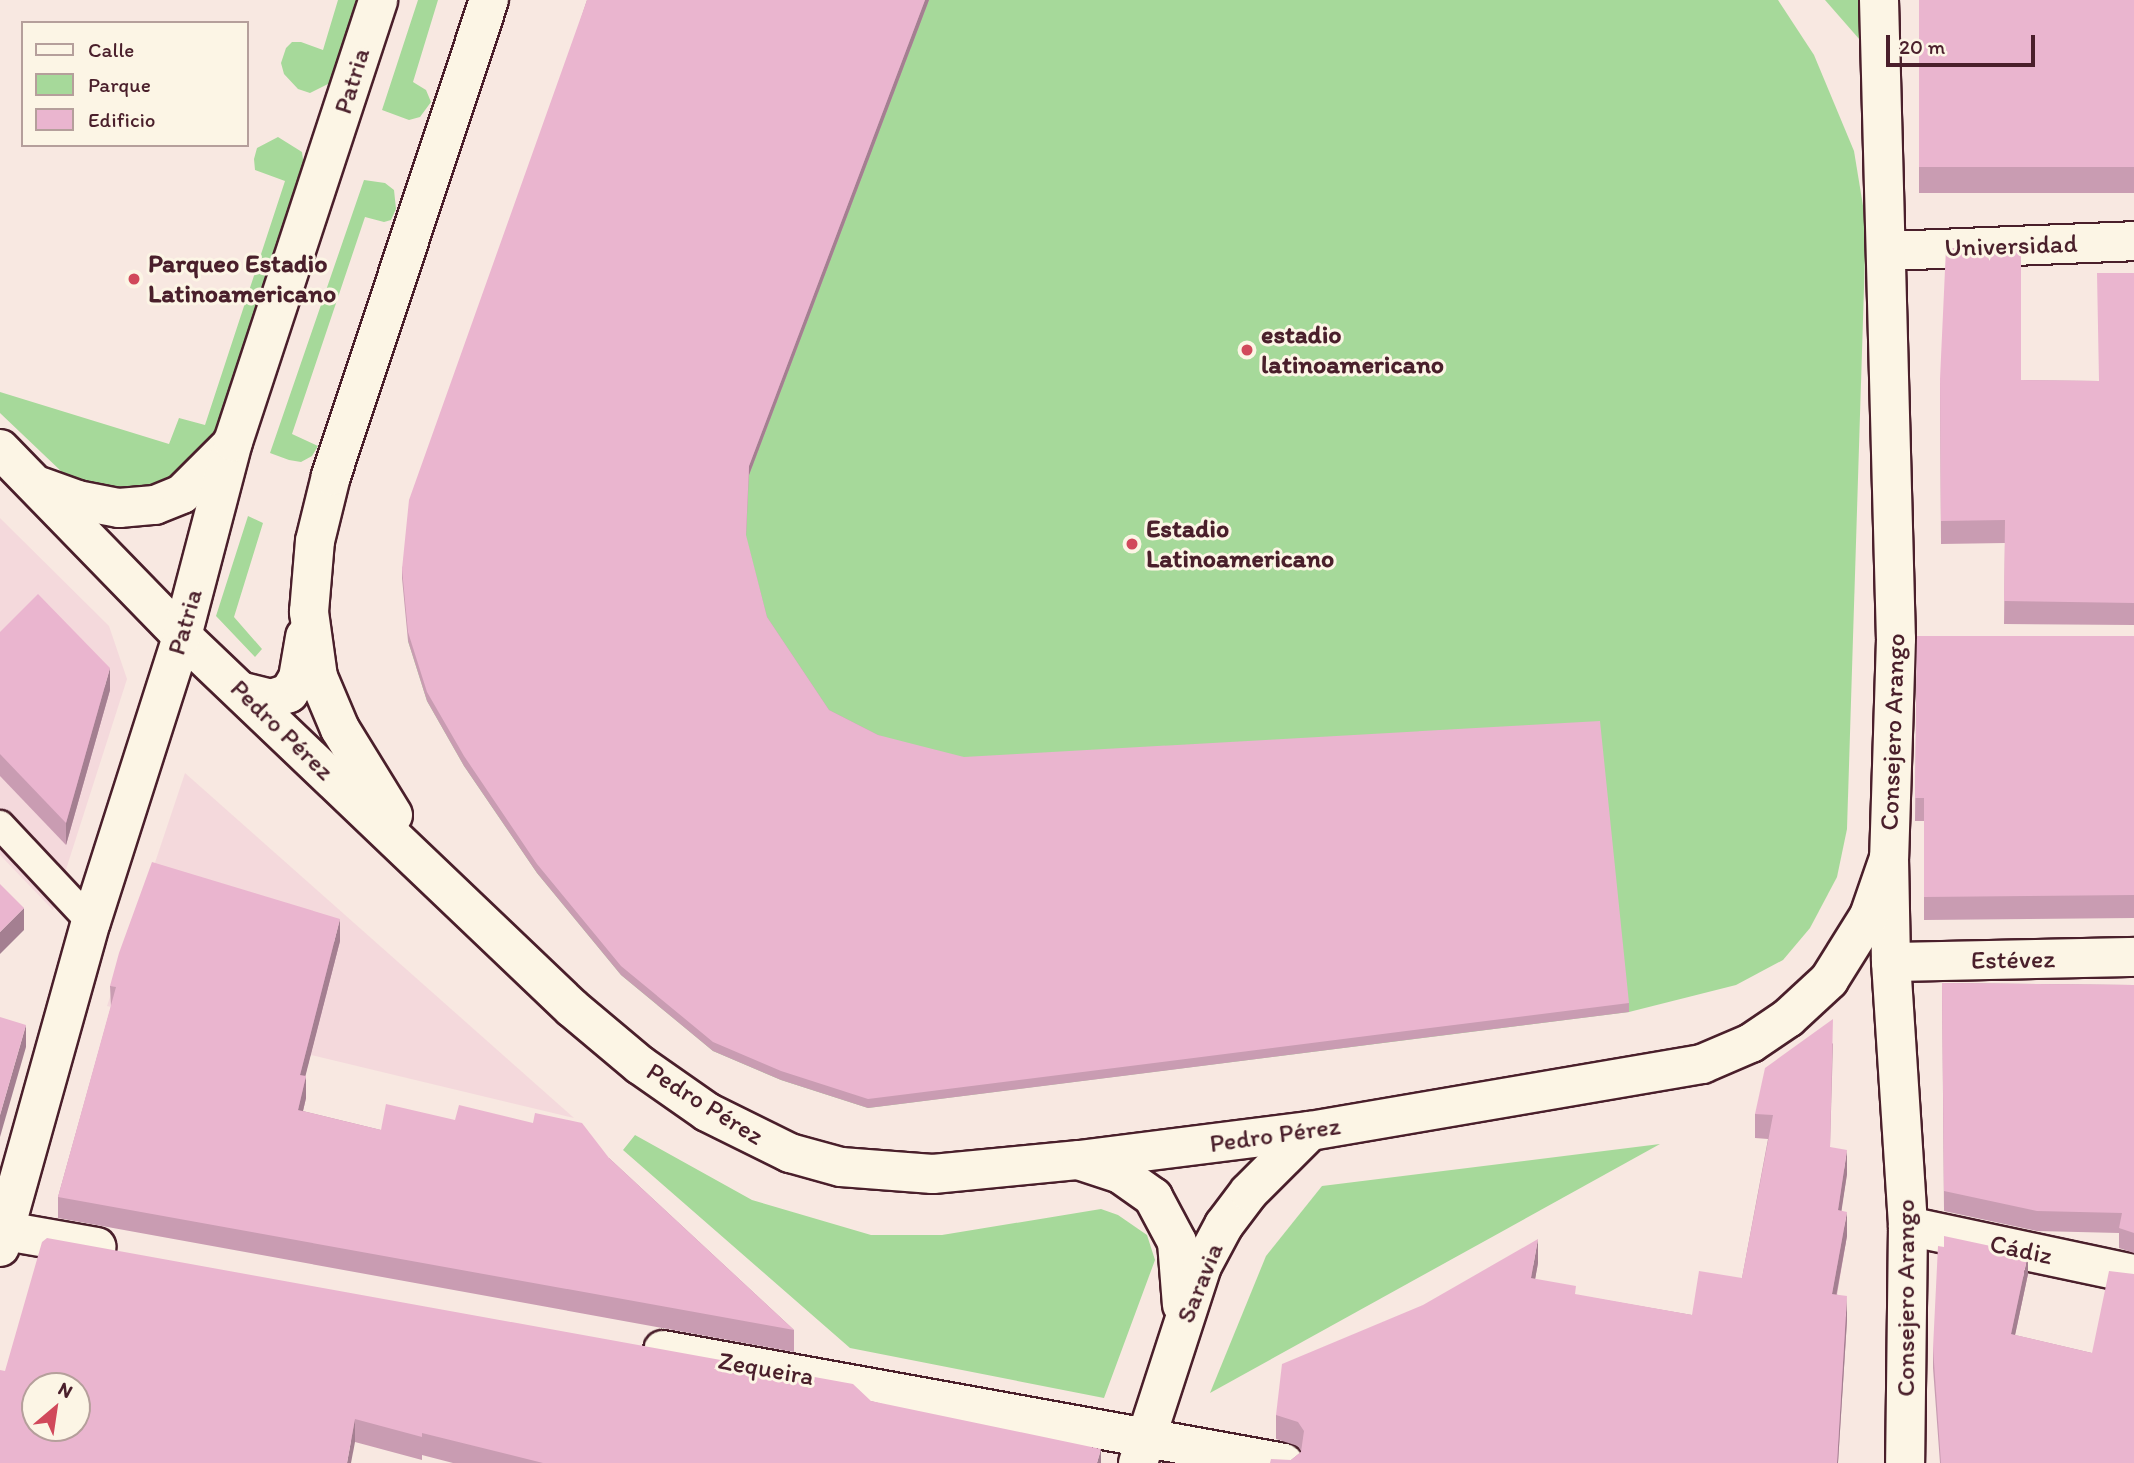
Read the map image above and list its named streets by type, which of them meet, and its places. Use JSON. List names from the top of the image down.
{
  "streets": {
    "street": [
      "Patria",
      "Universidad",
      "Pedro Pérez",
      "Consejero Arango",
      "Estévez",
      "Cádiz",
      "Saravia",
      "Zequeira"
    ]
  },
  "crossings": [
    ["Patria", "Pedro Pérez"],
    ["Universidad", "Consejero Arango"],
    ["Pedro Pérez", "Consejero Arango"],
    ["Pedro Pérez", "Estévez"],
    ["Pedro Pérez", "Saravia"],
    ["Consejero Arango", "Estévez"],
    ["Consejero Arango", "Cádiz"],
    ["Saravia", "Zequeira"]
  ],
  "places": ["Parqueo Estadio Latinoamericano", "estadio latinoamericano", "Estadio Latinoamericano"],
  "legend": ["Calle", "Parque", "Edificio"],
  "scale_bar": "20 m",
  "north": "top right"
}
